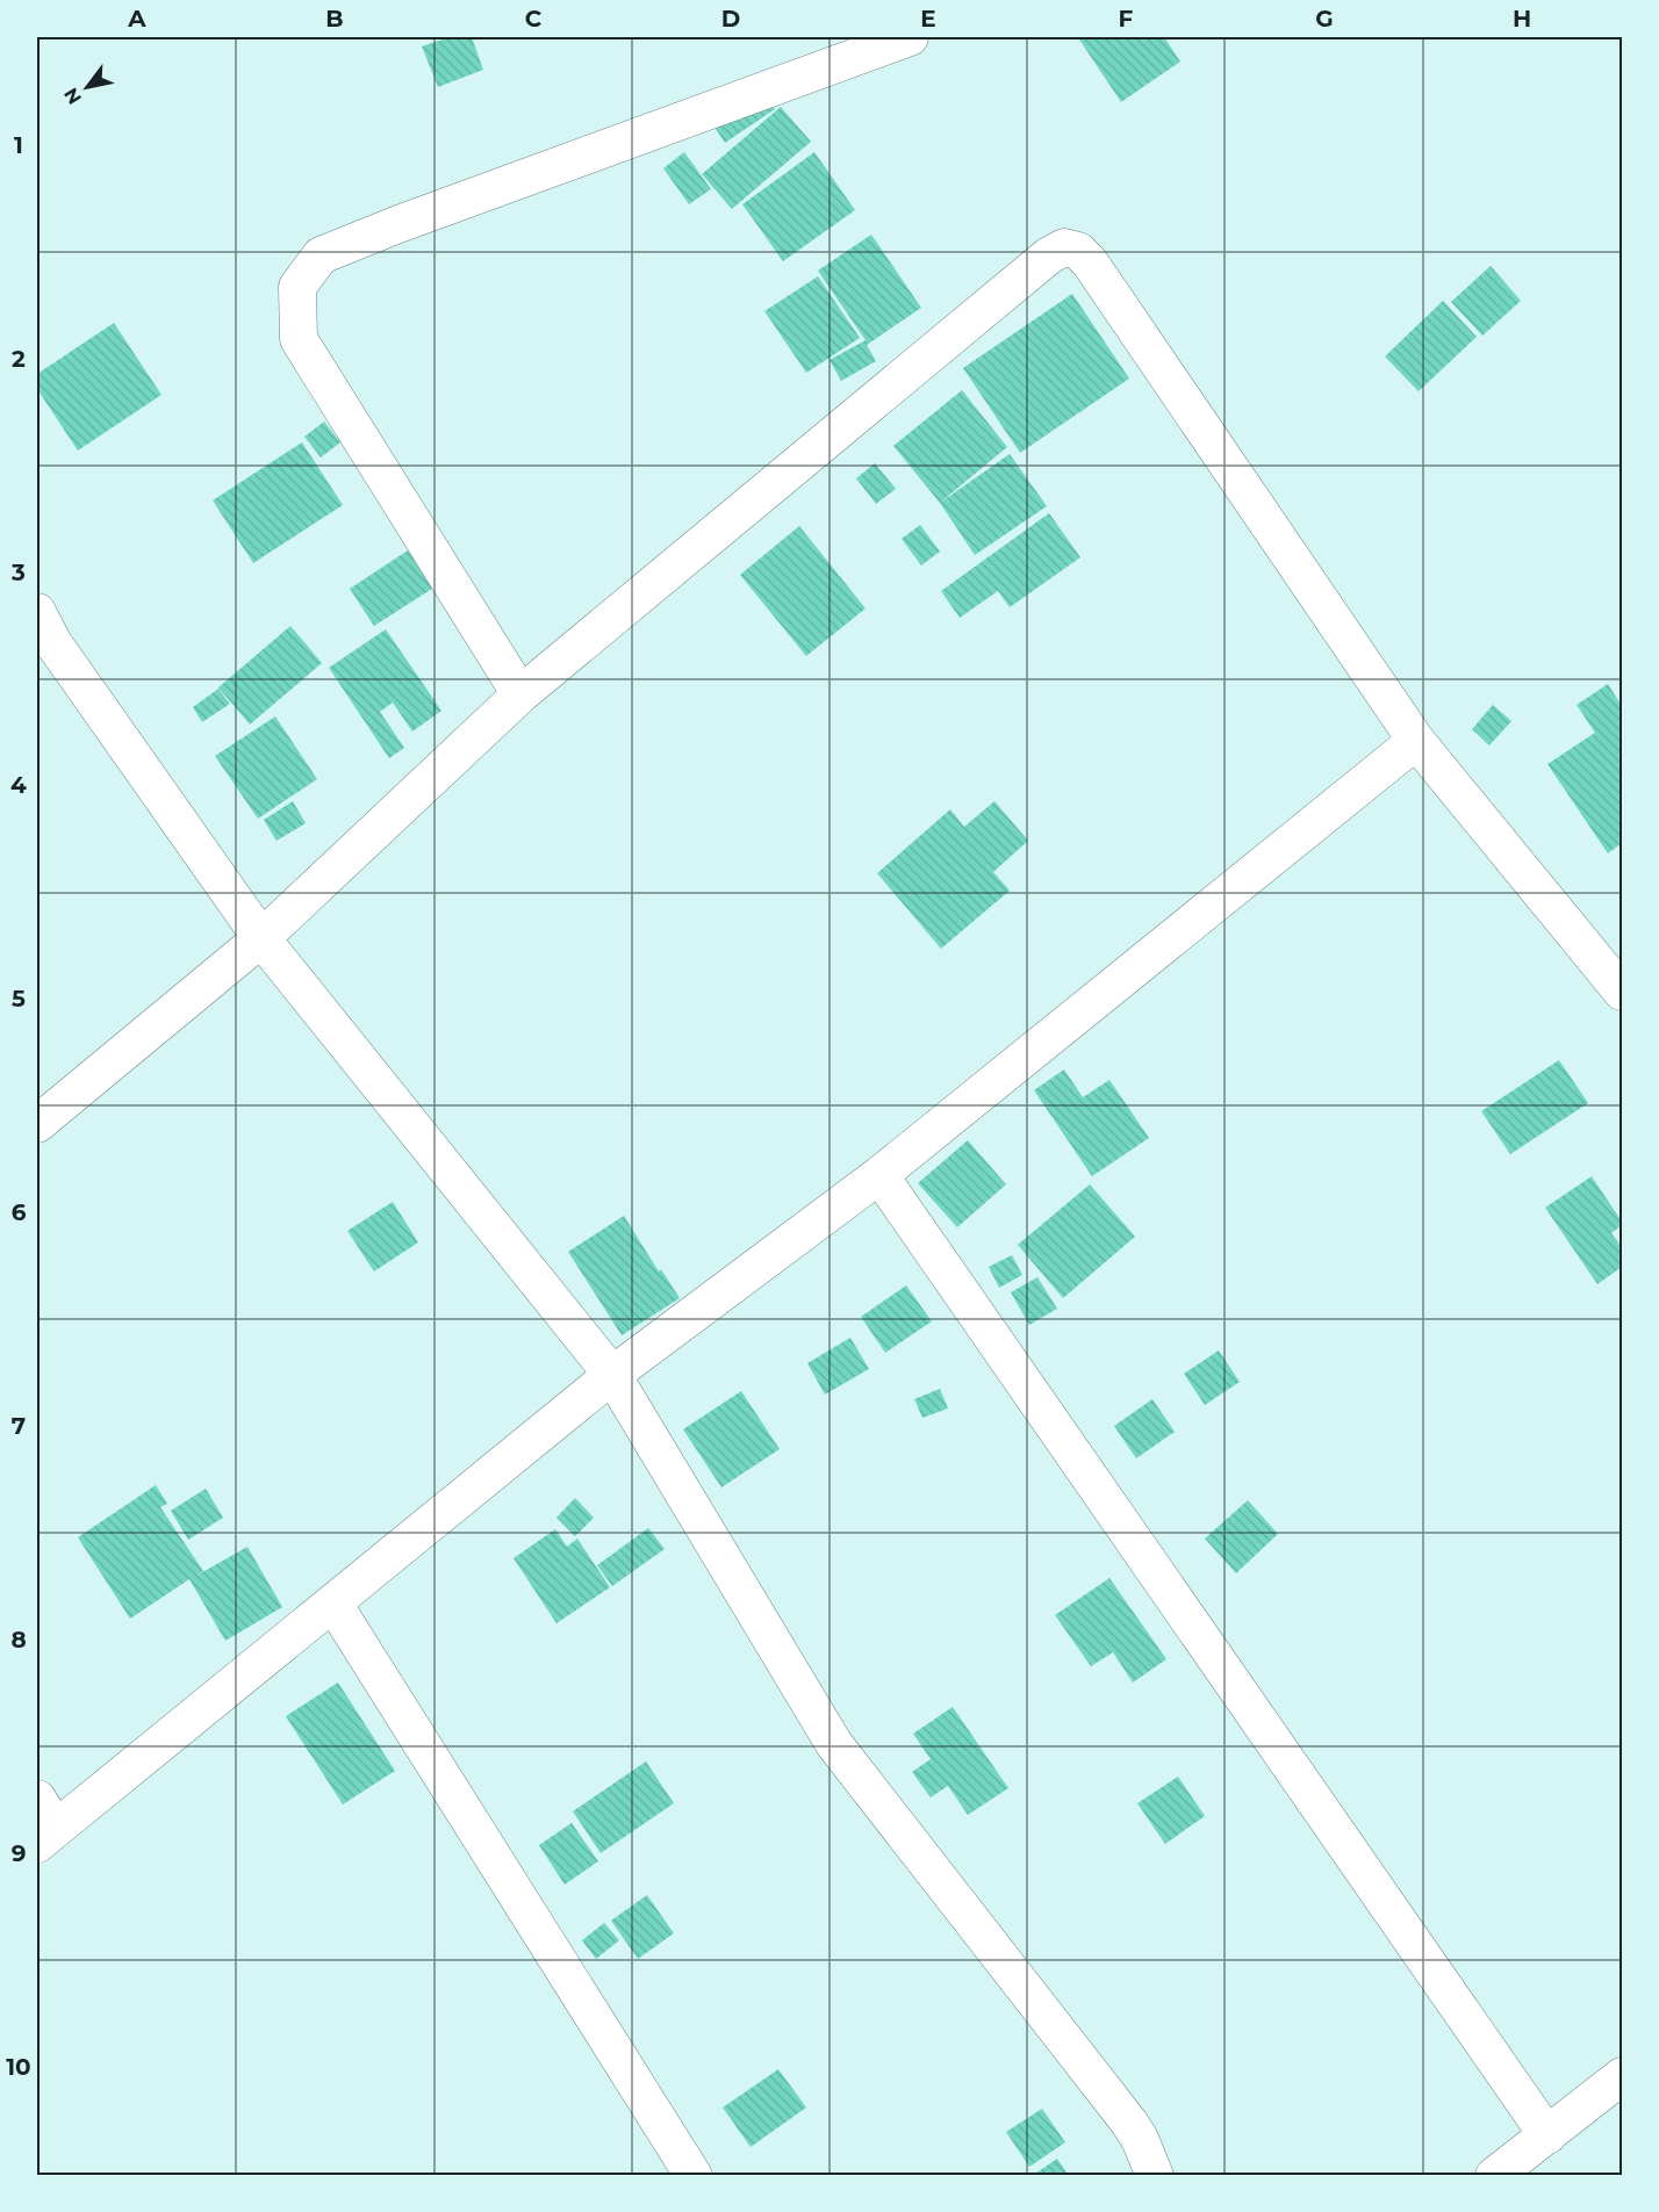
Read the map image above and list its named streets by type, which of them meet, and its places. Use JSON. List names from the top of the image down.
{
  "north": "bottom left",
  "grid": {
    "columns": [
      "A",
      "B",
      "C",
      "D",
      "E",
      "F",
      "G",
      "H"
    ],
    "rows": [
      "1",
      "2",
      "3",
      "4",
      "5",
      "6",
      "7",
      "8",
      "9",
      "10"
    ]
  }
}
